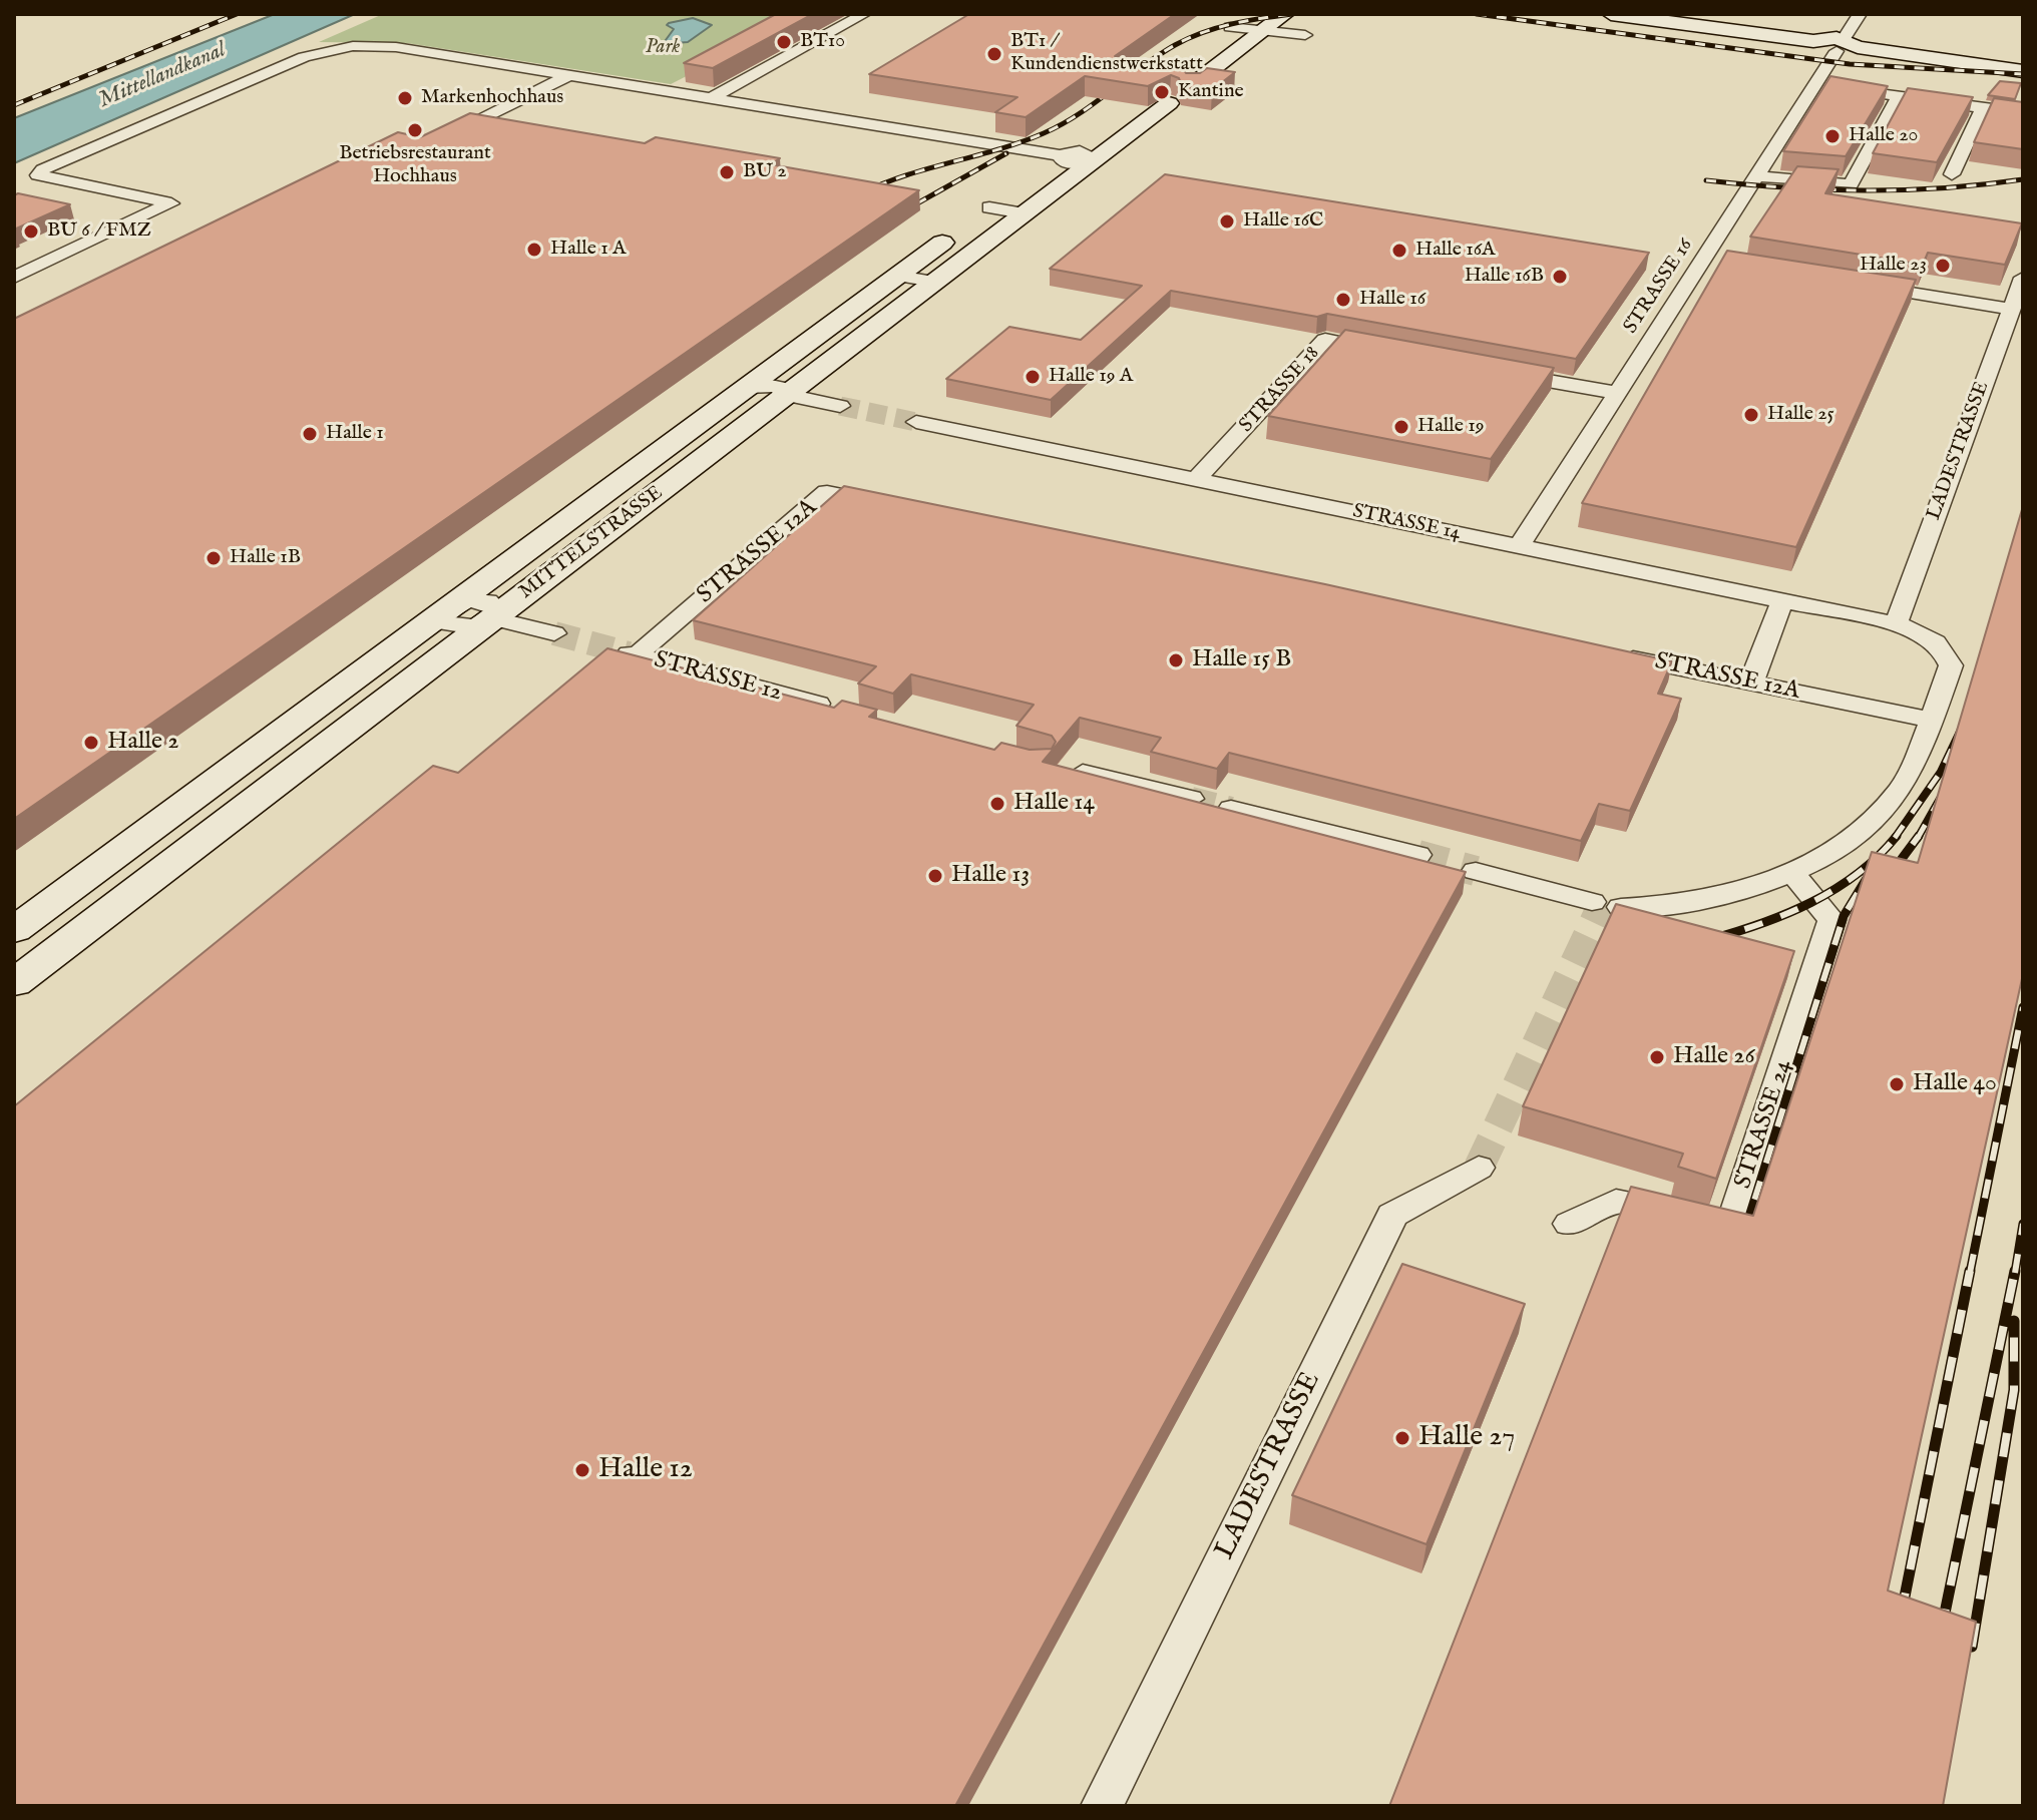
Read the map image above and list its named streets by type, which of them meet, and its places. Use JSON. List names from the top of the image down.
{
  "streets": {
    "street": [
      "STRASSE 16",
      "STRASSE 18",
      "LADESTRASSE",
      "STRASSE 14",
      "MITTELSTRASSE",
      "STRASSE 12A",
      "STRASSE 12",
      "STRASSE 24"
    ]
  },
  "crossings": [
    ["STRASSE 16", "STRASSE 14"],
    ["STRASSE 18", "STRASSE 14"],
    ["LADESTRASSE", "STRASSE 14"],
    ["STRASSE 12A", "STRASSE 12"]
  ],
  "water": ["Mittellandkanal"],
  "parks": ["Park"],
  "places": [
    "BT10",
    "BT1 / Kundendienstwerkstatt",
    "Kantine",
    "Markenhochhaus",
    "Betriebsrestaurant Hochhaus",
    "Halle 20",
    "BU 2",
    "Halle 16C",
    "BU 6 / FMZ",
    "Halle 1 A",
    "Halle 16A",
    "Halle 23",
    "Halle 16B",
    "Halle 16",
    "Halle 19 A",
    "Halle 25",
    "Halle 19",
    "Halle 1",
    "Halle 1B",
    "Halle 15 B",
    "Halle 2",
    "Halle 14",
    "Halle 13",
    "Halle 26",
    "Halle 40",
    "Halle 27",
    "Halle 12"
  ]
}
